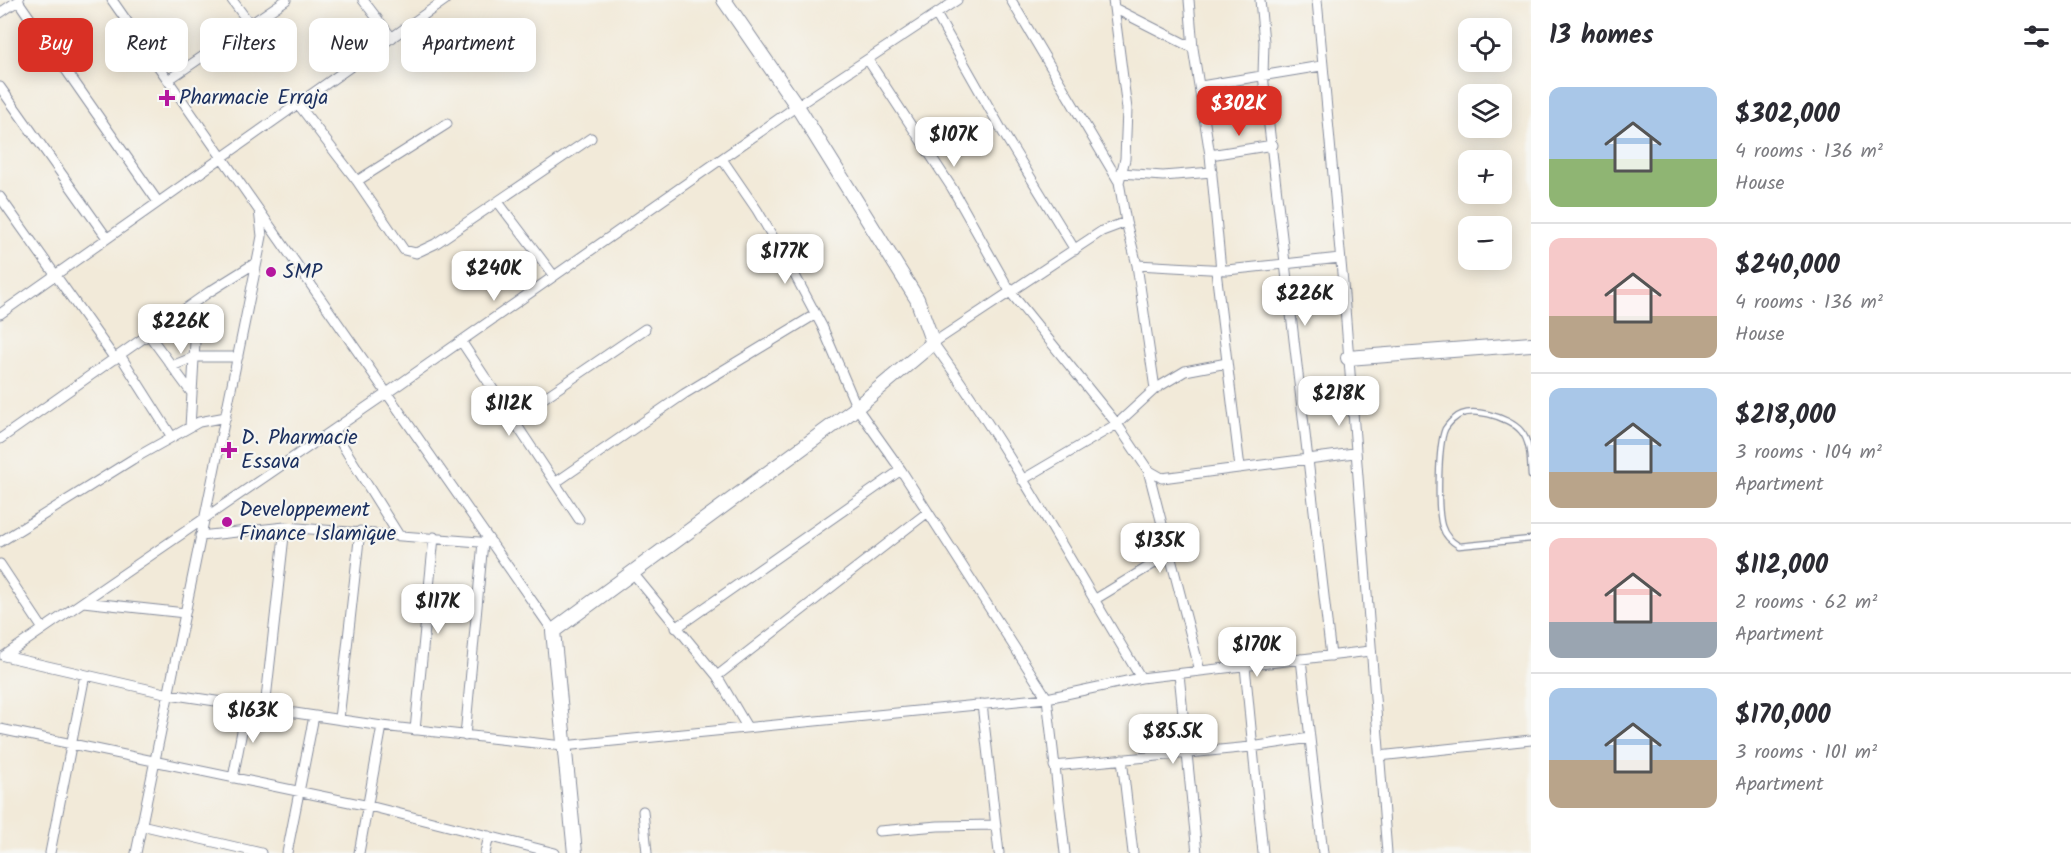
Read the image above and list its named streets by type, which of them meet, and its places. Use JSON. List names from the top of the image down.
{
  "places": {
    "health": ["Pharmacie Erraja", "D. Pharmacie Essava"],
    "other": ["SMP", "Developpement Finance Islamique"]
  },
  "page": {
    "heading": "13 homes",
    "map_buttons": ["+", "−"],
    "chip": [
      "Buy",
      "Rent",
      "Filters",
      "New",
      "Apartment"
    ],
    "list": [
      {
        "name": "$302,000",
        "note": "4 rooms · 136 m² · House"
      },
      {
        "name": "$240,000",
        "note": "4 rooms · 136 m² · House"
      },
      {
        "name": "$218,000",
        "note": "3 rooms · 104 m² · Apartment"
      },
      {
        "name": "$112,000",
        "note": "2 rooms · 62 m² · Apartment"
      },
      {
        "name": "$170,000",
        "note": "3 rooms · 101 m² · Apartment"
      }
    ],
    "price": [
      "$302K",
      "$107K",
      "$177K",
      "$240K",
      "$226K",
      "$226K",
      "$218K",
      "$112K",
      "$135K",
      "$117K",
      "$170K",
      "$163K",
      "$85.5K"
    ]
  }
}
